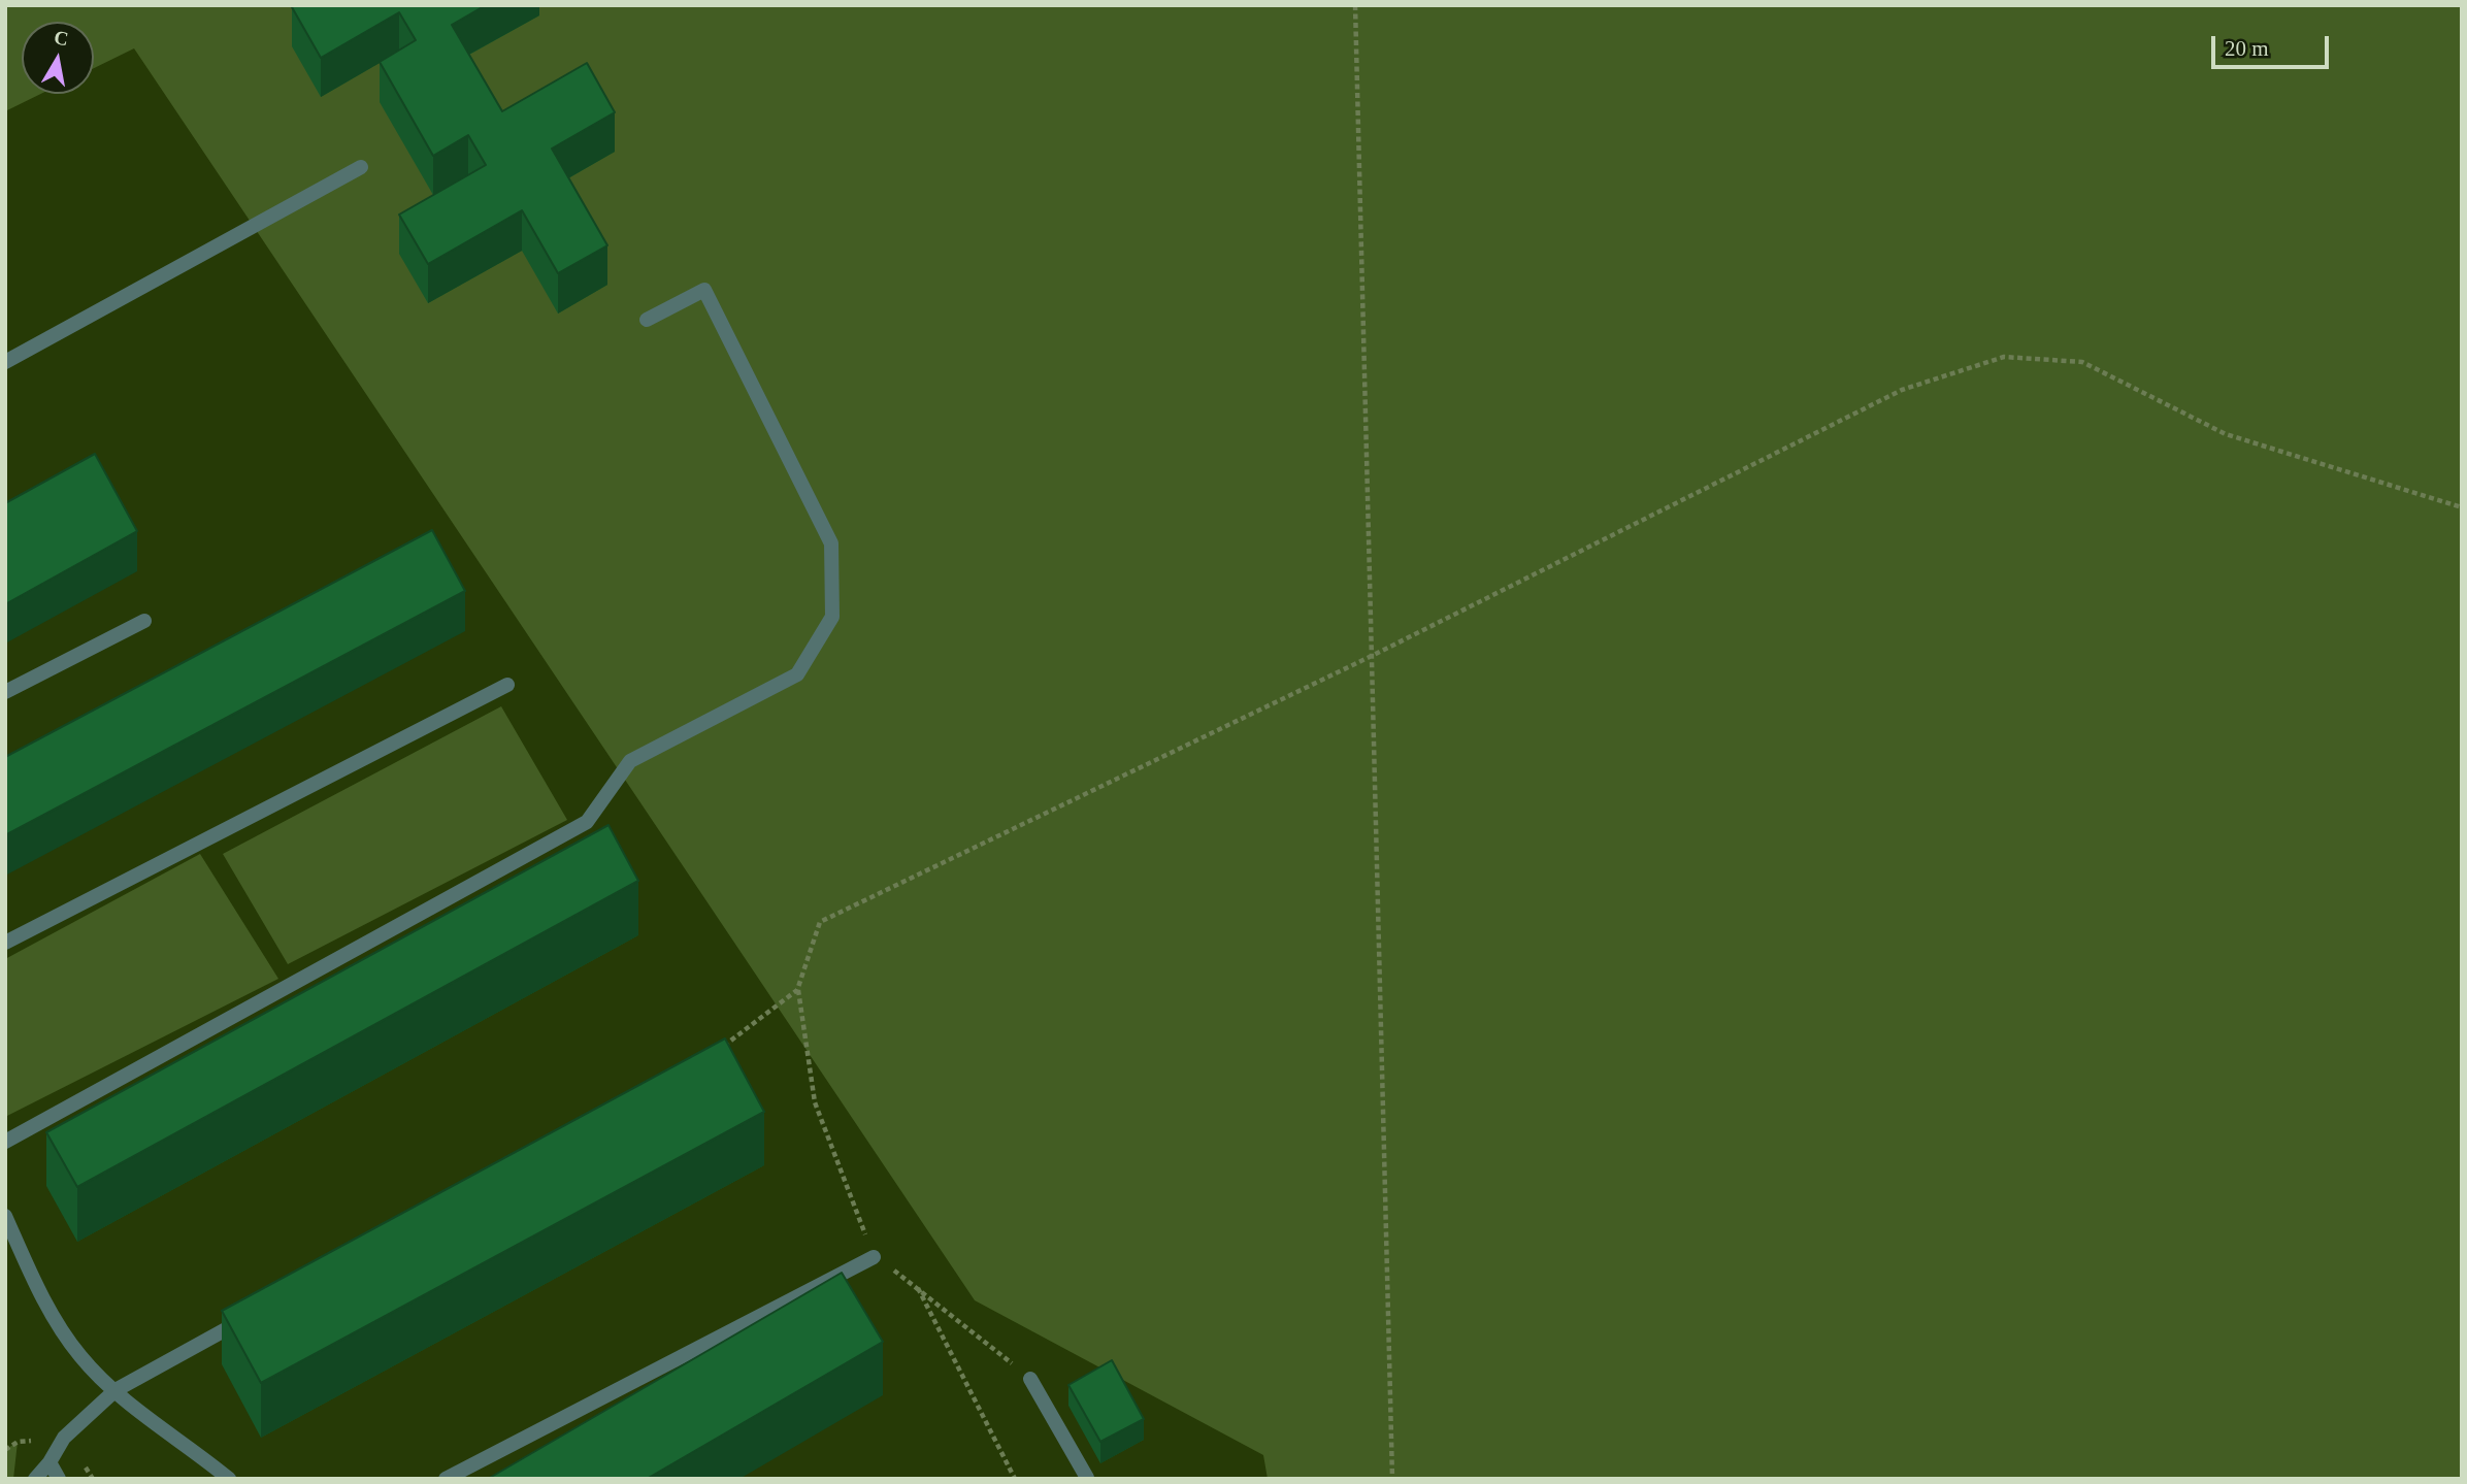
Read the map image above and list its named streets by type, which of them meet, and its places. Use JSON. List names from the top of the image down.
{
  "scale_bar": "20 m",
  "north": "top"
}
